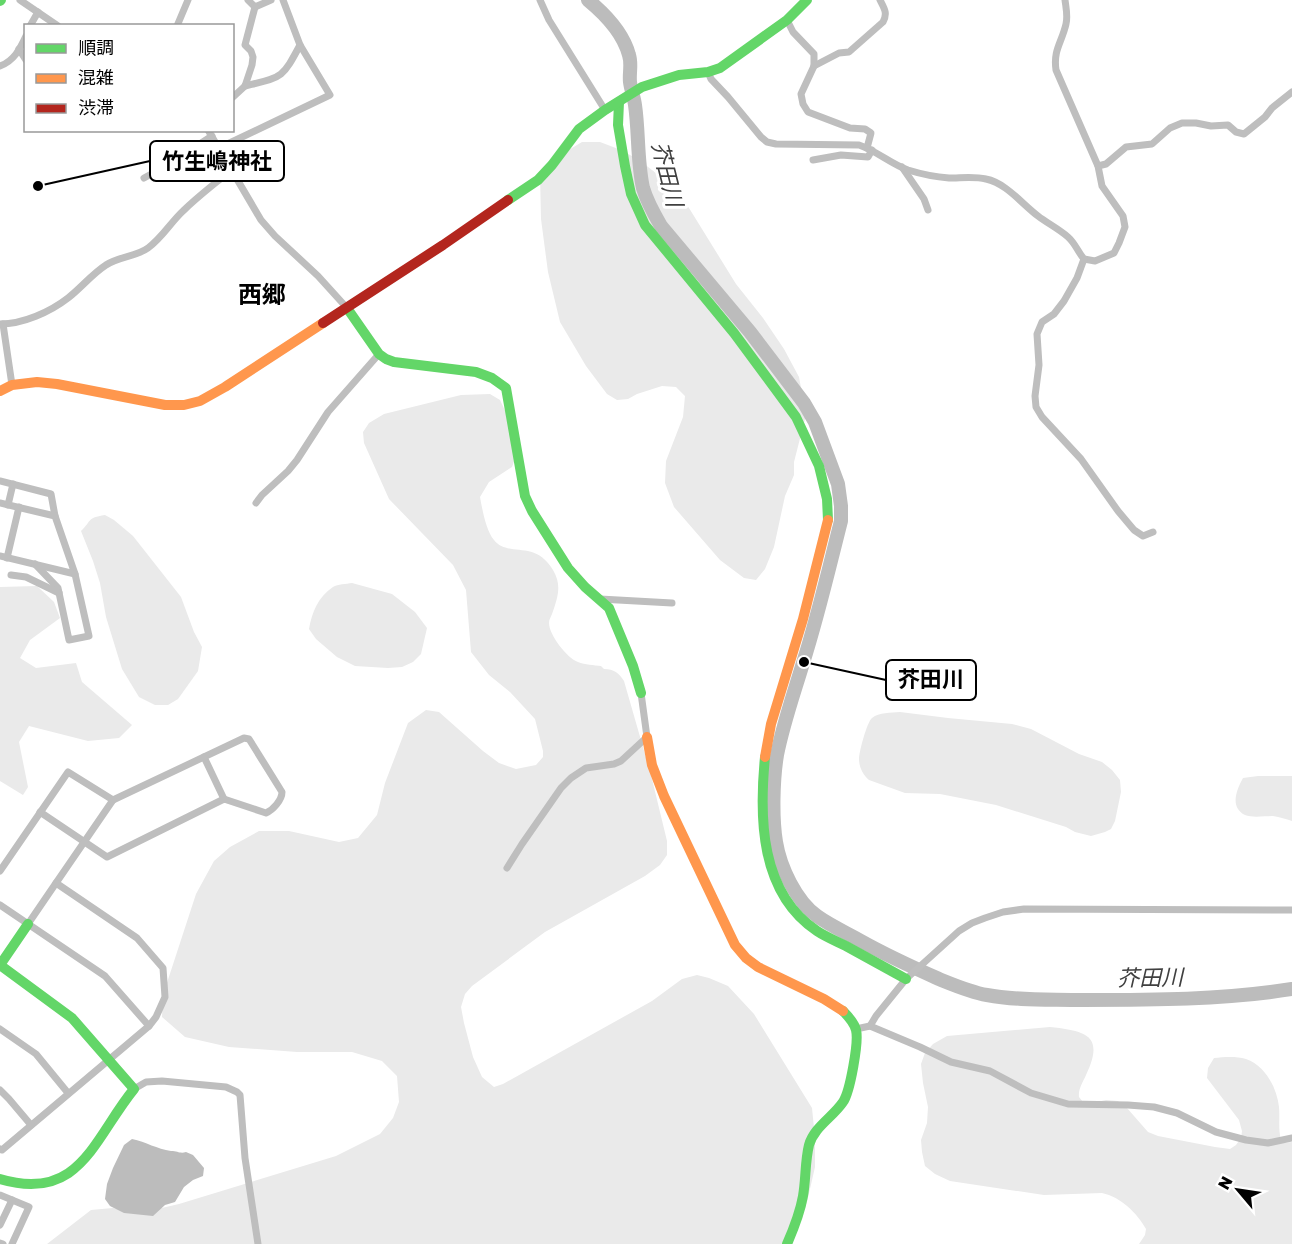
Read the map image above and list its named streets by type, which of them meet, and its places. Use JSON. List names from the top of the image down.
{
  "districts": ["西郷"],
  "water": ["芥田川"],
  "places": ["竹生嶋神社", "芥田川"],
  "legend": ["順調", "混雑", "渋滞"],
  "north": "top left"
}
